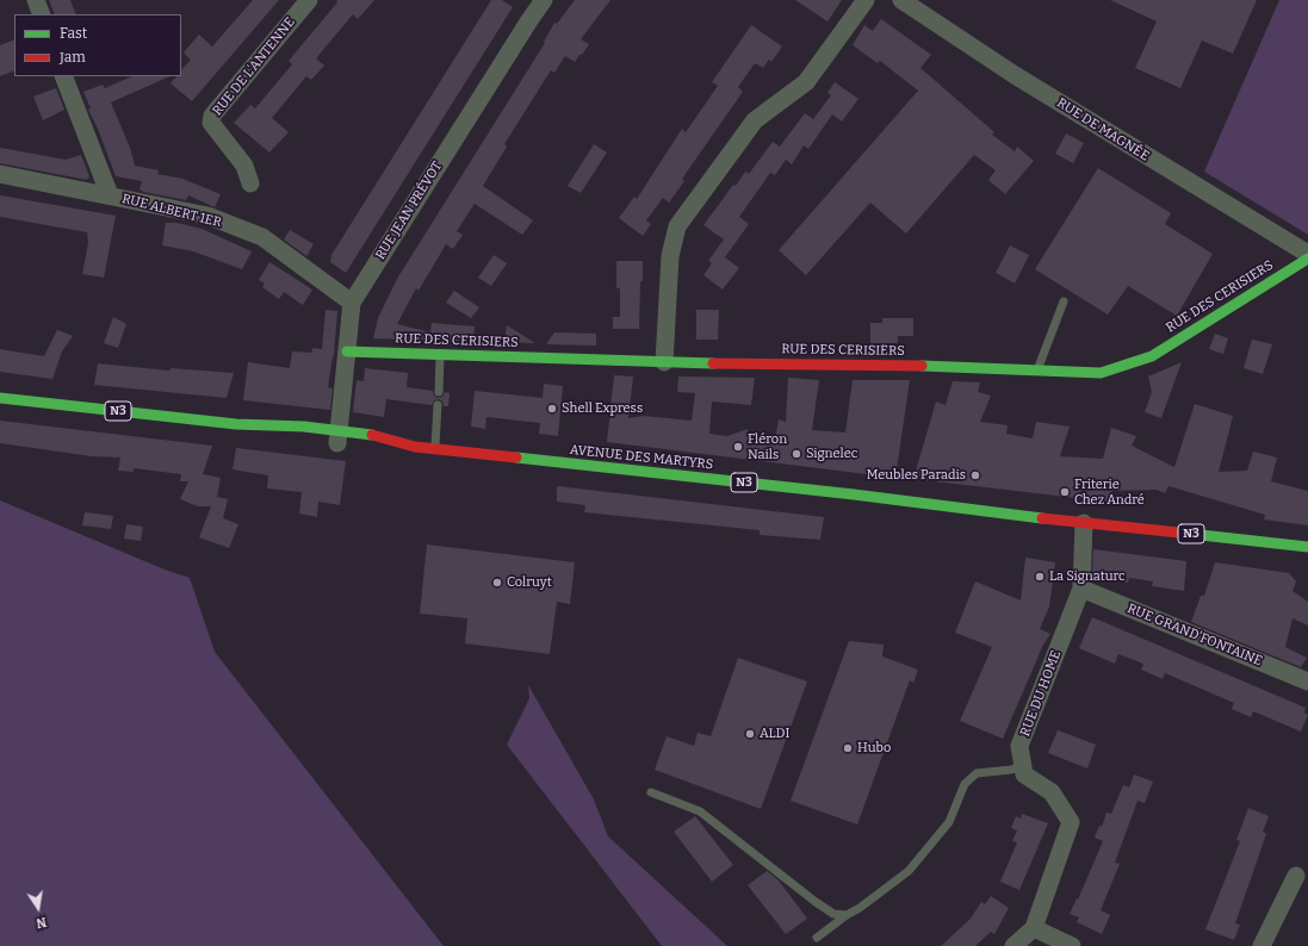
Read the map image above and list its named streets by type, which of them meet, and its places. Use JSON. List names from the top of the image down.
{
  "streets": {
    "main road": ["RUE DES CERISIERS", "N3", "AVENUE DES MARTYRS"],
    "street": [
      "RUE DE L'ANTENNE",
      "RUE DE MAGNÉE",
      "RUE ALBERT 1ER",
      "RUE JEAN PRÉVOT",
      "RUE GRAND'FONTAINE",
      "RUE DU HOME"
    ]
  },
  "crossings": [
    ["RUE ALBERT 1ER", "RUE JEAN PRÉVOT"],
    ["RUE JEAN PRÉVOT", "RUE DES CERISIERS"],
    ["RUE JEAN PRÉVOT", "AVENUE DES MARTYRS"],
    ["N3", "AVENUE DES MARTYRS"],
    ["N3", "RUE DU HOME"],
    ["AVENUE DES MARTYRS", "RUE DU HOME"],
    ["RUE GRAND'FONTAINE", "RUE DU HOME"]
  ],
  "places": [
    "Shell Express",
    "Fléron Nails",
    "Signelec",
    "Meubles Paradis",
    "Friterie Chez André",
    "La Signaturc",
    "Colruyt",
    "ALDI",
    "Hubo"
  ],
  "legend": ["Fast", "Jam"],
  "north": "bottom"
}
